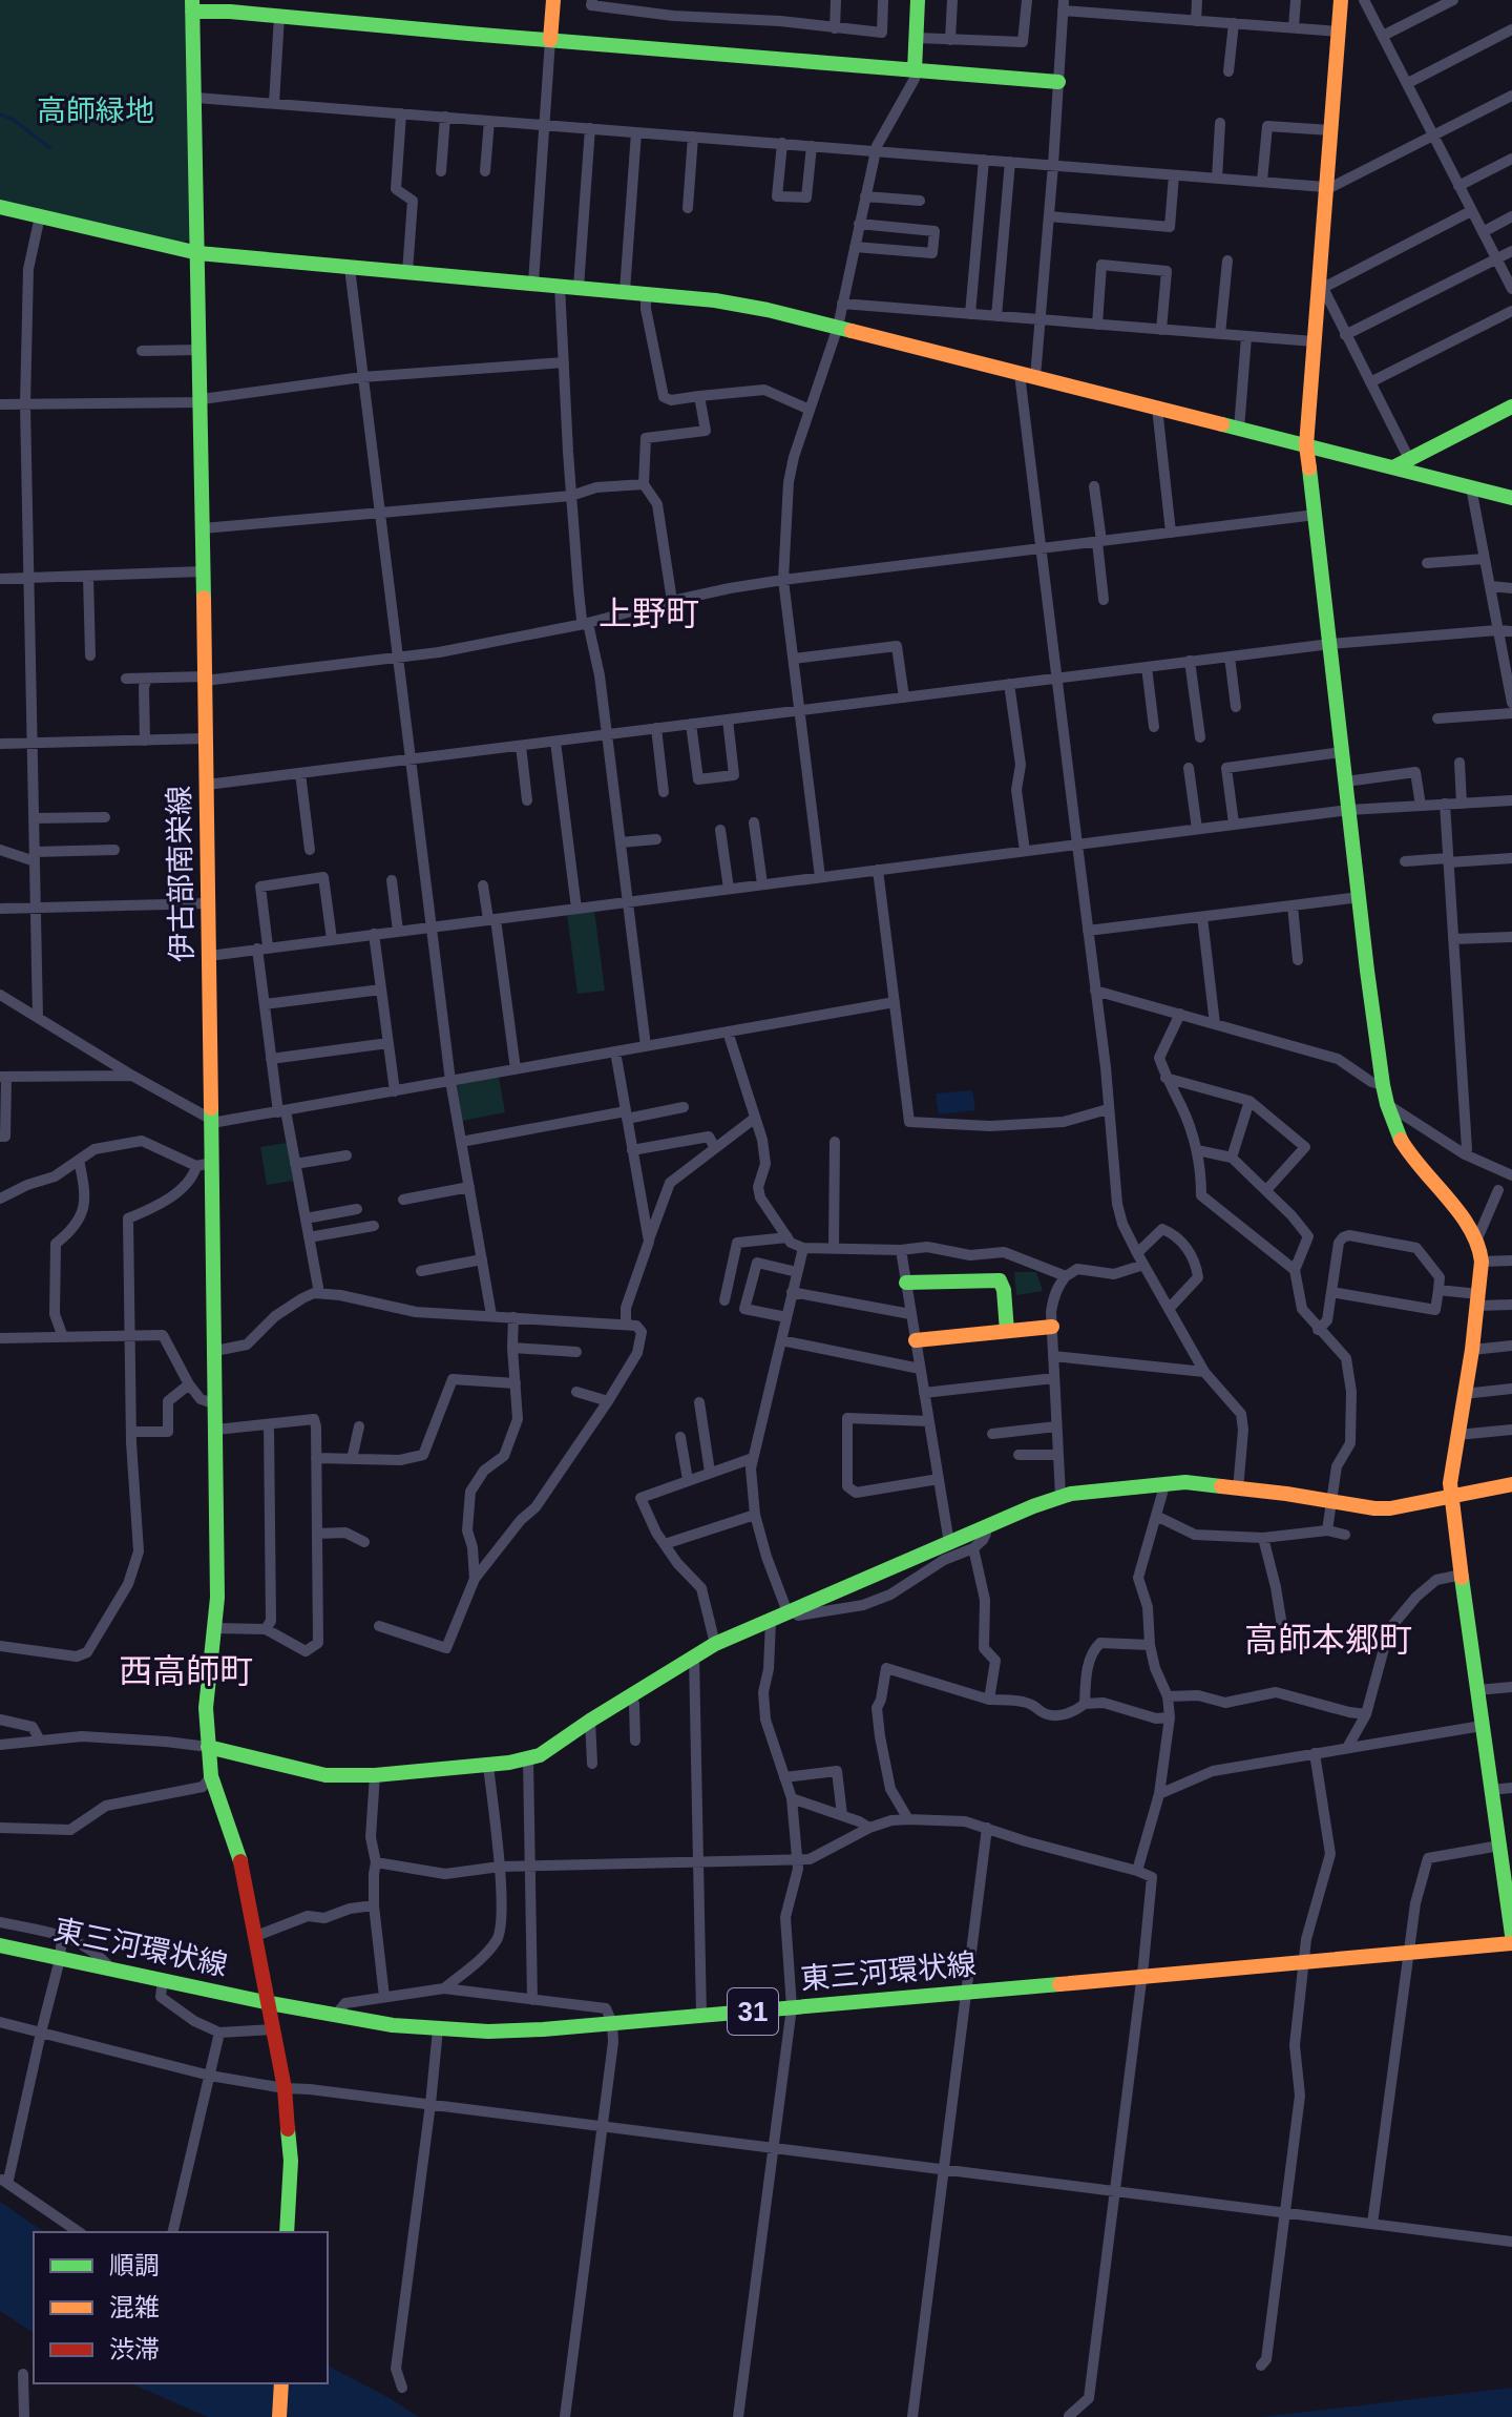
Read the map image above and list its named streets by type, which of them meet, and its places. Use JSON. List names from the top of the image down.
{
  "streets": {
    "street": ["伊古部南栄線", "東三河環状線", "31"]
  },
  "crossings": [
    ["伊古部南栄線", "東三河環状線"]
  ],
  "districts": ["上野町", "高師本郷町", "西高師町"],
  "parks": ["高師緑地"],
  "legend": ["順調", "混雑", "渋滞"]
}
